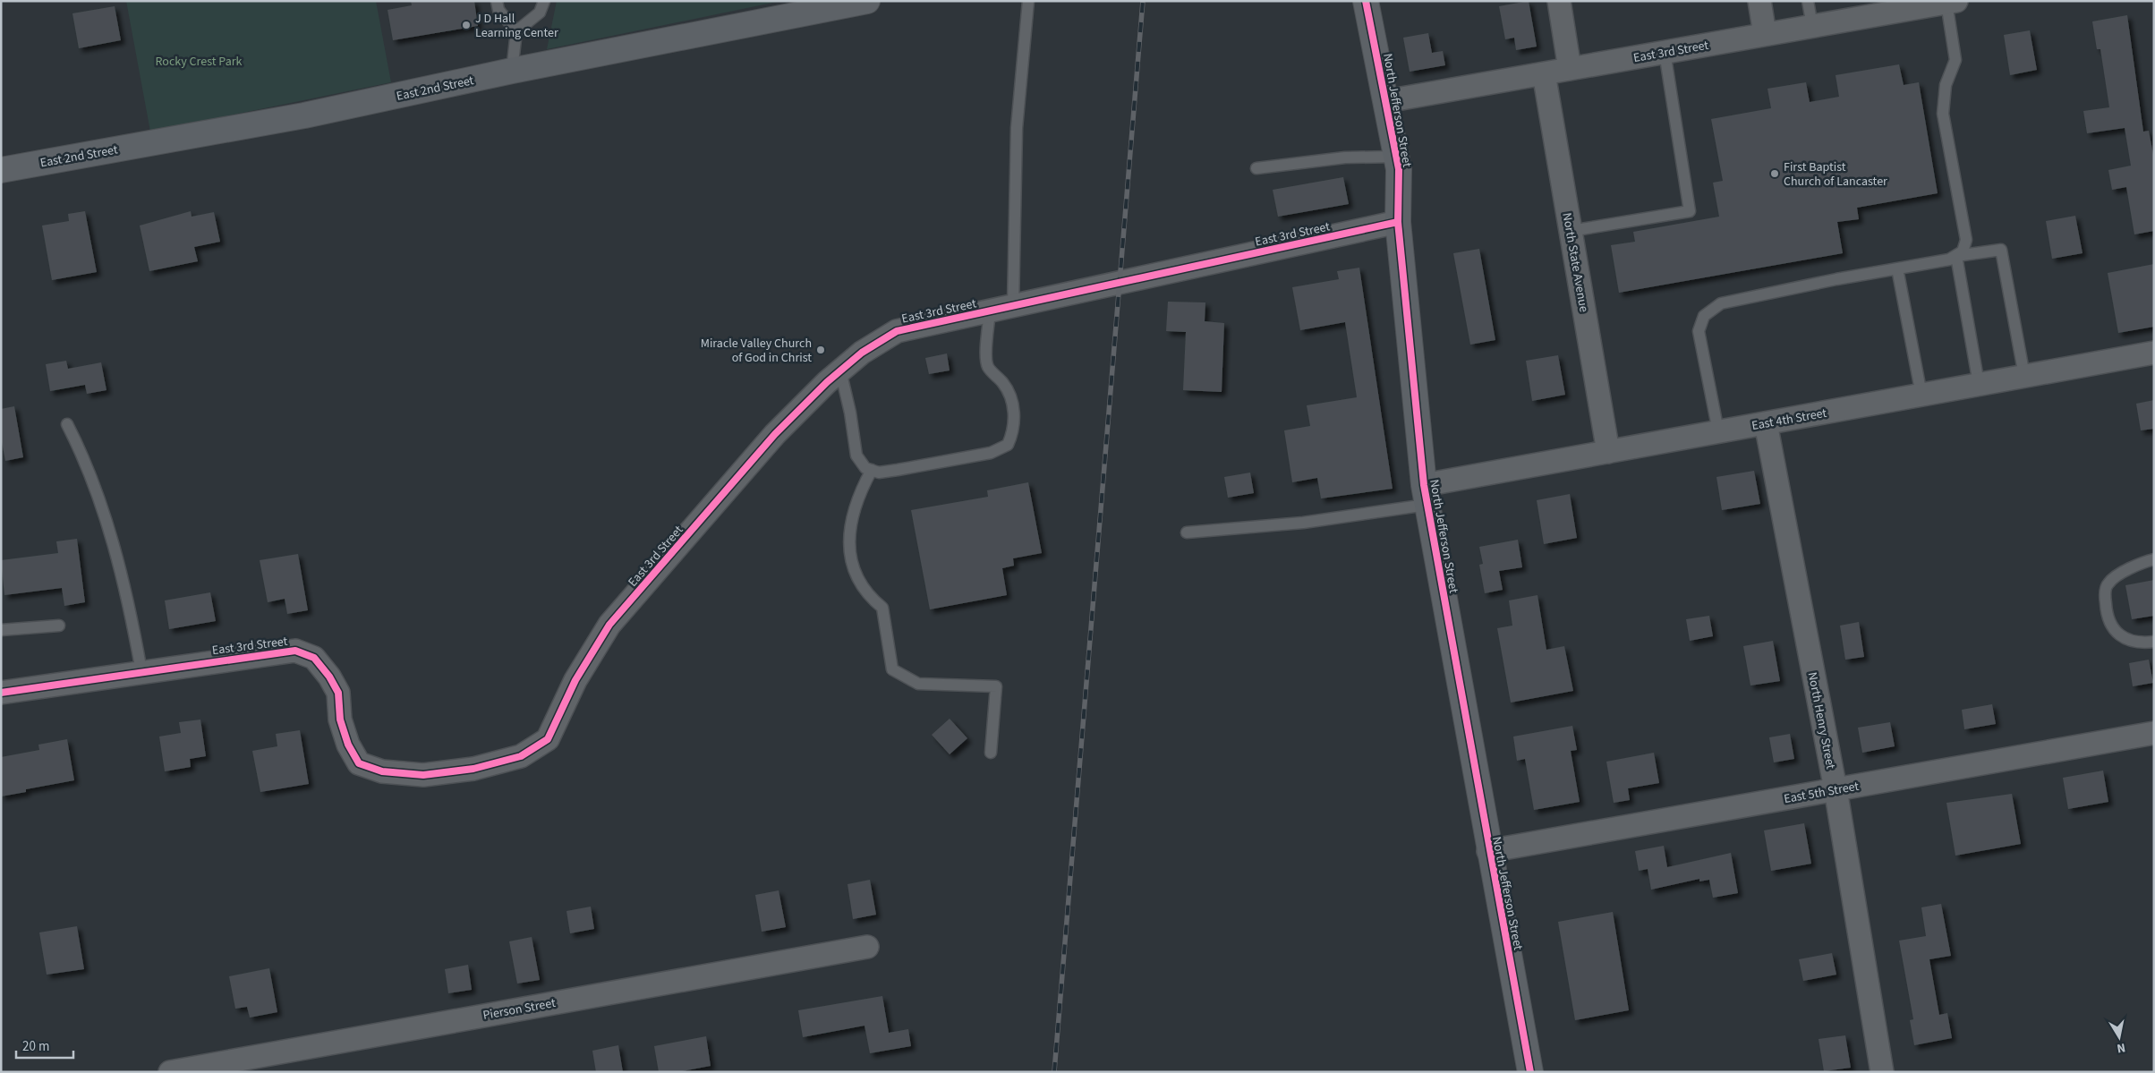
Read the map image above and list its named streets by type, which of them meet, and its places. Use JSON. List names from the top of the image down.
{
  "streets": {
    "street": [
      "East 3rd Street",
      "East 2nd Street",
      "North Jefferson Street",
      "North State Avenue",
      "East 4th Street",
      "North Henry Street",
      "East 5th Street",
      "Pierson Street"
    ]
  },
  "crossings": [
    ["East 3rd Street", "North Jefferson Street"],
    ["East 3rd Street", "North State Avenue"],
    ["North Jefferson Street", "East 4th Street"],
    ["North Jefferson Street", "East 5th Street"],
    ["North State Avenue", "East 4th Street"],
    ["East 4th Street", "North Henry Street"],
    ["North Henry Street", "East 5th Street"]
  ],
  "parks": ["Rocky Crest Park"],
  "places": ["J D Hall Learning Center", "First Baptist Church of Lancaster", "Miracle Valley Church of God in Christ"],
  "scale_bar": "20 m",
  "north": "bottom"
}
